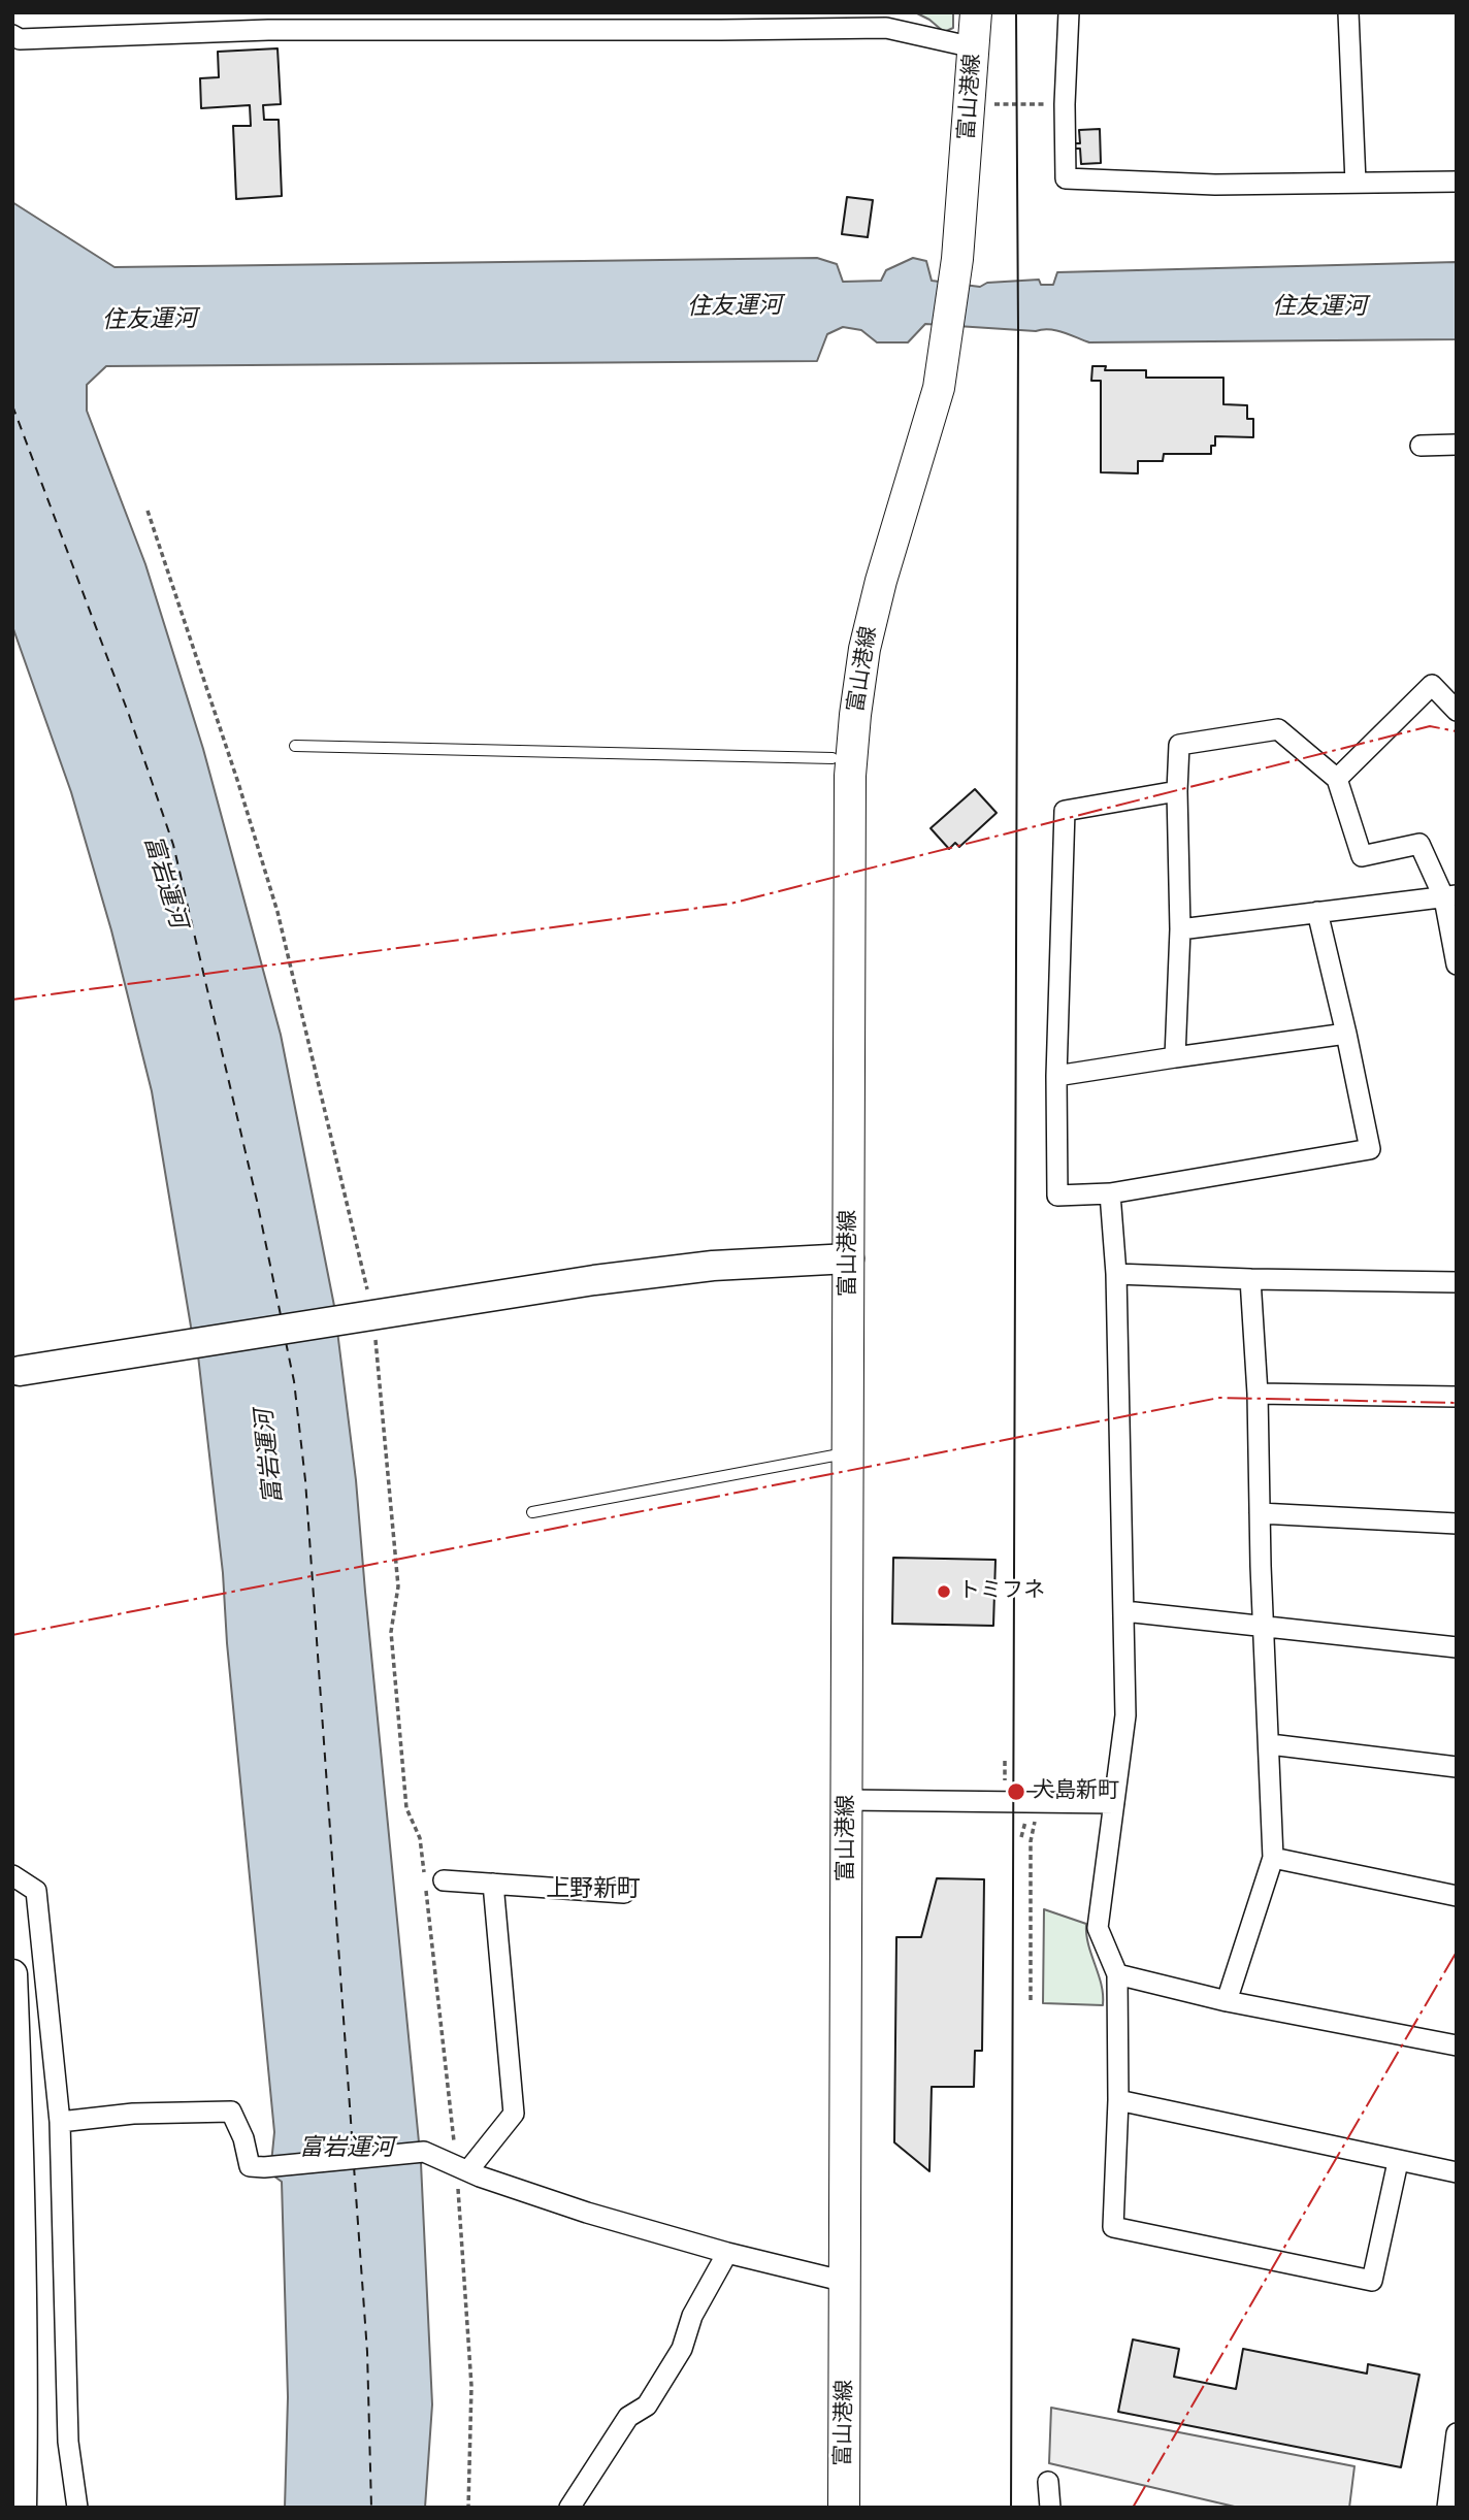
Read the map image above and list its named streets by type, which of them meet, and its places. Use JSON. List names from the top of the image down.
{
  "streets": {
    "main road": ["富山港線"]
  },
  "districts": ["上野新町"],
  "water": ["住友運河", "富岩運河"],
  "places": ["トミフネ", "犬島新町"]
}
